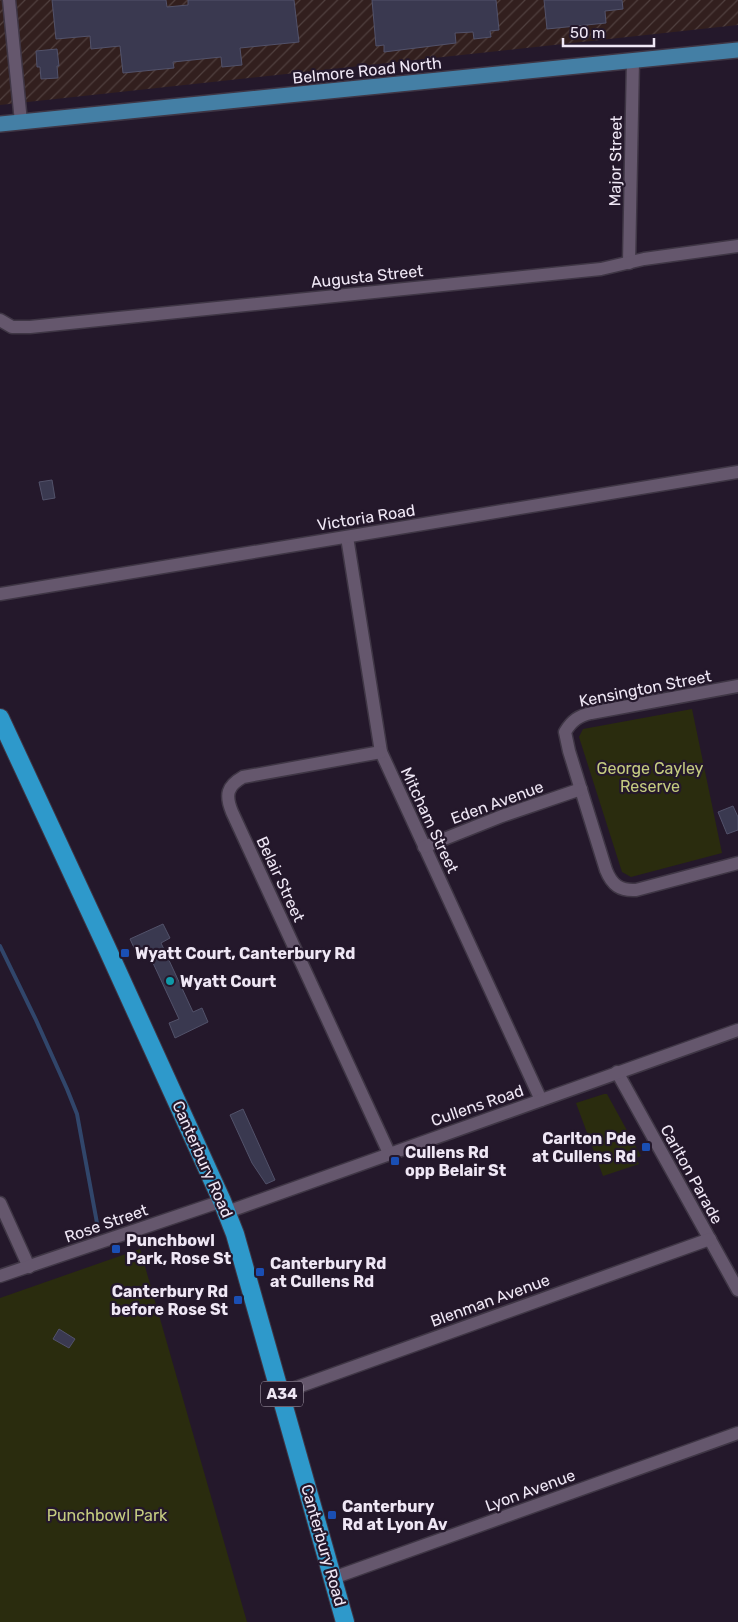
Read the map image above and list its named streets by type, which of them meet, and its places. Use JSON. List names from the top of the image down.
{
  "streets": {
    "highway": ["Canterbury Road", "A34"],
    "main road": ["Belmore Road North"],
    "street": [
      "Major Street",
      "Augusta Street",
      "Victoria Road",
      "Kensington Street",
      "Eden Avenue",
      "Mitcham Street",
      "Belair Street",
      "Cullens Road",
      "Carlton Parade",
      "Rose Street",
      "Blenman Avenue",
      "Lyon Avenue"
    ]
  },
  "crossings": [
    ["Belmore Road North", "Major Street"],
    ["Major Street", "Augusta Street"],
    ["Victoria Road", "Mitcham Street"],
    ["Kensington Street", "Eden Avenue"],
    ["Eden Avenue", "Mitcham Street"],
    ["Mitcham Street", "Belair Street"],
    ["Mitcham Street", "Cullens Road"],
    ["Belair Street", "Cullens Road"],
    ["Cullens Road", "Canterbury Road"],
    ["Cullens Road", "Carlton Parade"],
    ["Cullens Road", "Rose Street"],
    ["Canterbury Road", "Rose Street"],
    ["Canterbury Road", "Blenman Avenue"],
    ["Canterbury Road", "Lyon Avenue"],
    ["Carlton Parade", "Blenman Avenue"]
  ],
  "parks": ["George Cayley Reserve", "Punchbowl Park"],
  "places": {
    "transit": [
      "Wyatt Court, Canterbury Rd",
      "Carlton Pde at Cullens Rd",
      "Cullens Rd opp Belair St",
      "Punchbowl Park, Rose St",
      "Canterbury Rd at Cullens Rd",
      "Canterbury Rd before Rose St",
      "Canterbury Rd at Lyon Av"
    ],
    "other": ["Wyatt Court"]
  },
  "scale_bar": "50 m"
}
